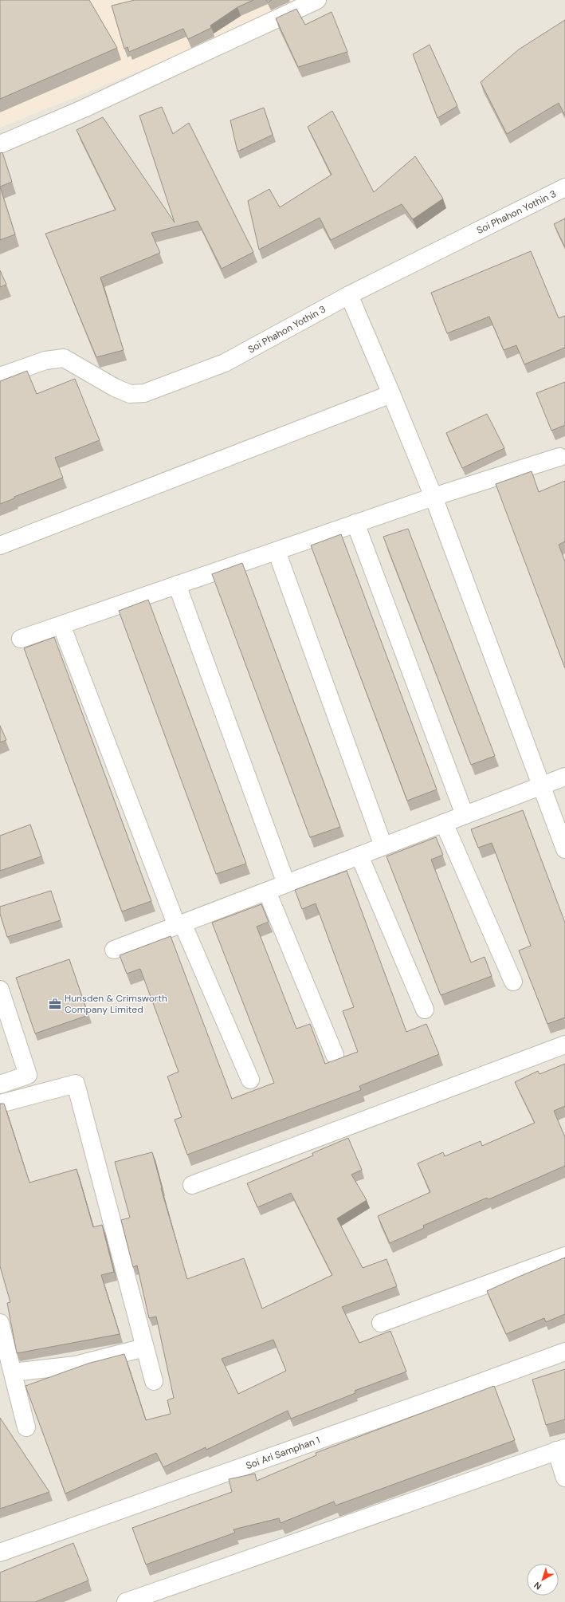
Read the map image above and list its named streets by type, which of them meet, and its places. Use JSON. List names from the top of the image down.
{
  "streets": {
    "street": ["Soi Phahon Yothin 3", "Soi Ari Samphan 1"]
  },
  "places": {
    "office": ["Hunsden & Crimsworth Company Limited"]
  },
  "north": "bottom left"
}
